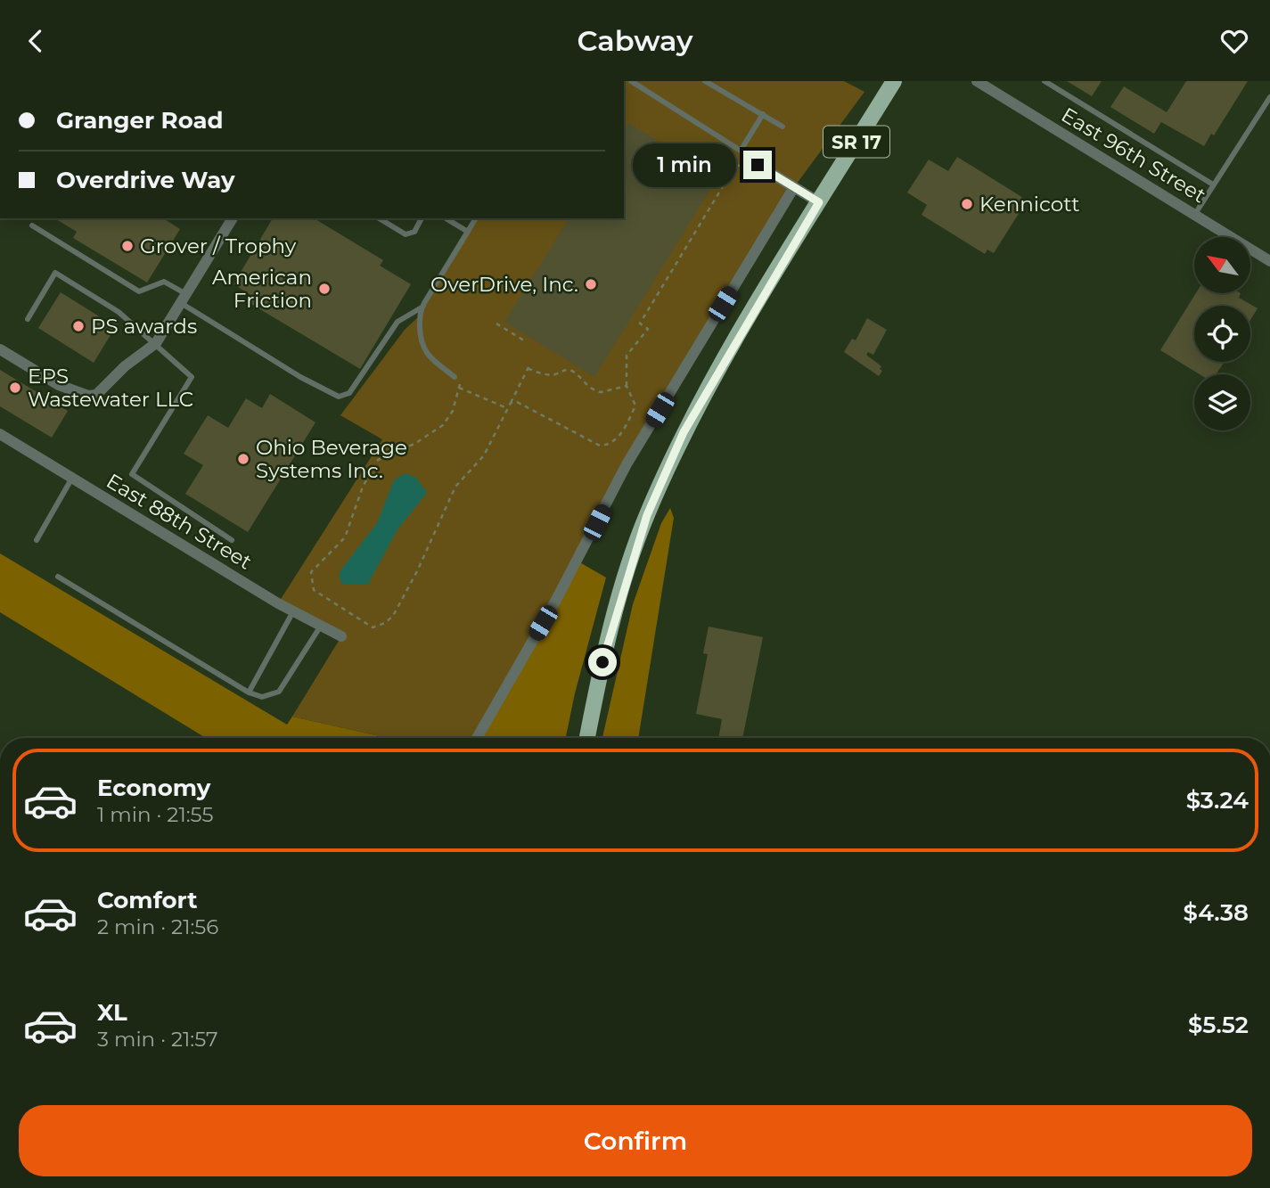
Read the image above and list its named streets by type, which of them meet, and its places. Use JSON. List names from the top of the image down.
{
  "streets": {
    "main road": ["SR 17"],
    "street": ["East 96th Street", "East 88th Street"]
  },
  "places": [
    "Kennicott",
    "Grover / Trophy",
    "OverDrive, Inc.",
    "American Friction",
    "PS awards",
    "EPS Wastewater LLC",
    "Ohio Beverage Systems Inc."
  ],
  "north": "top left",
  "page": {
    "header": "Cabway",
    "banner": ["Granger Road", "Overdrive Way"],
    "bubble": "1 min",
    "list": [
      {
        "name": "Economy",
        "note": "1 min · 21:55",
        "value": "$3.24"
      },
      {
        "name": "Comfort",
        "note": "2 min · 21:56",
        "value": "$4.38"
      },
      {
        "name": "XL",
        "note": "3 min · 21:57",
        "value": "$5.52"
      }
    ],
    "buttons": "Confirm"
  }
}
